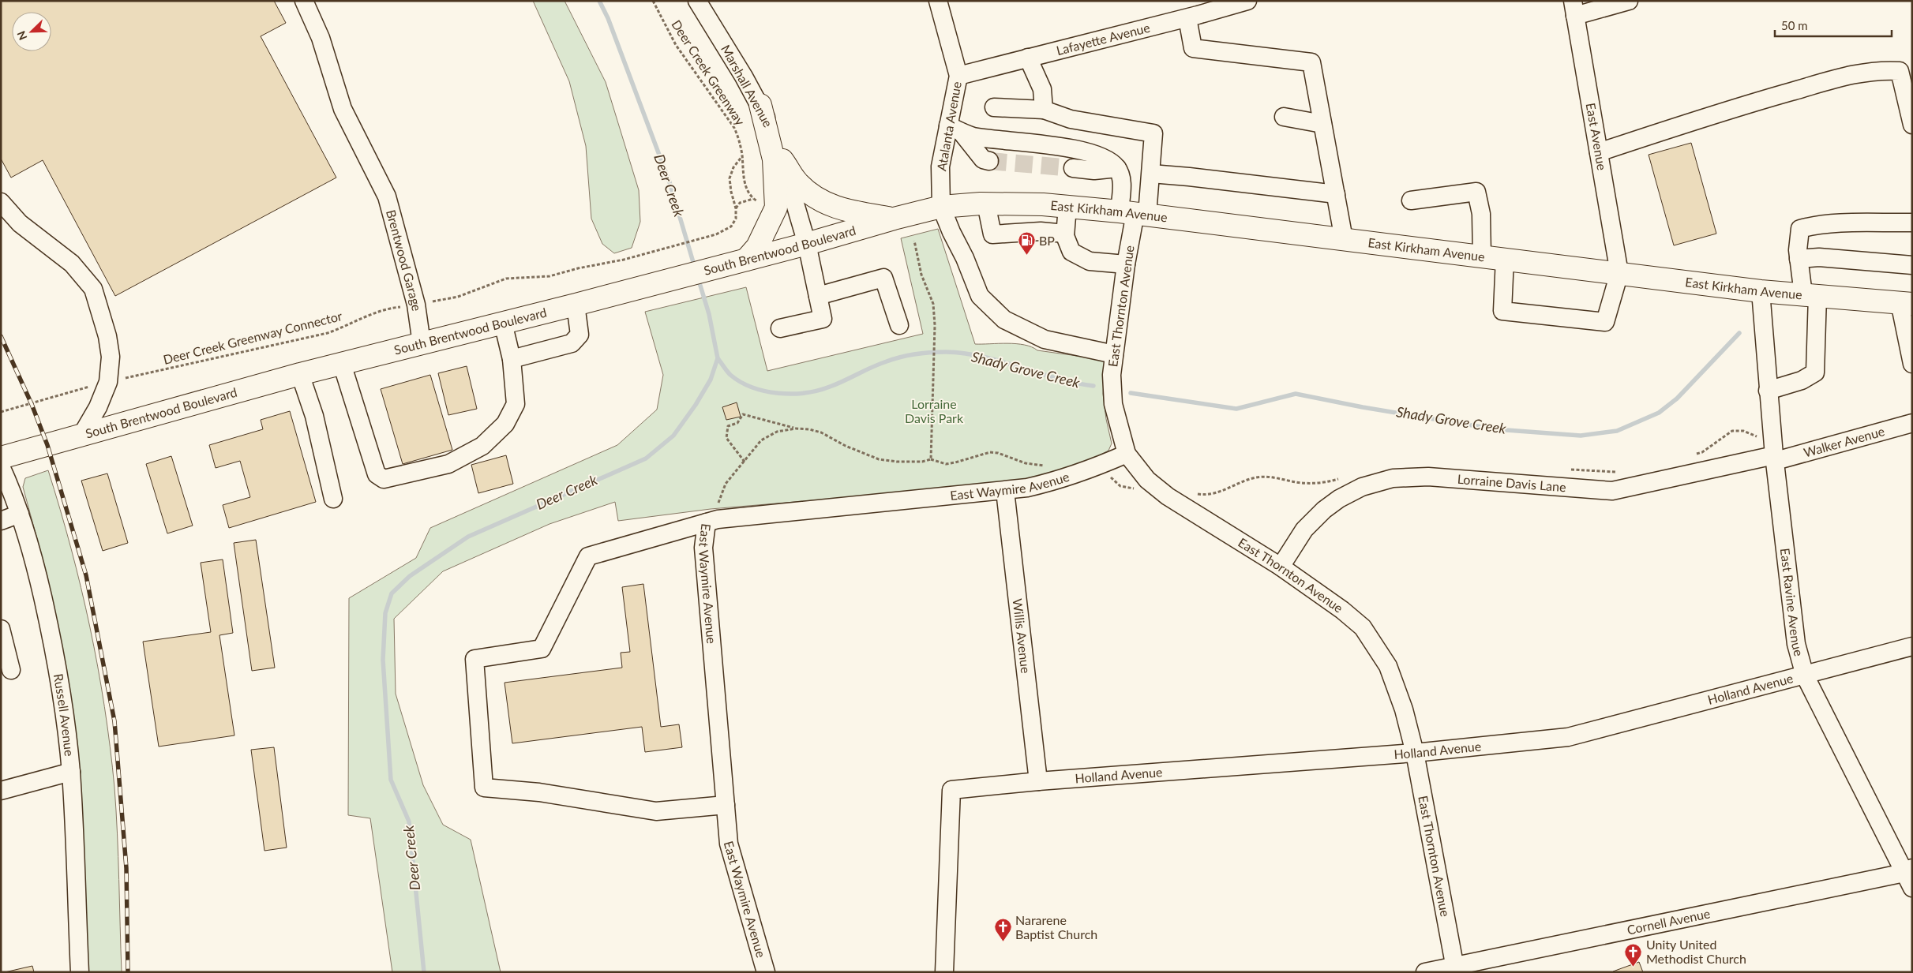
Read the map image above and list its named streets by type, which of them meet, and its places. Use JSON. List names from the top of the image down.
{
  "streets": {
    "main road": ["East Kirkham Avenue", "South Brentwood Boulevard"],
    "street": [
      "Lafayette Avenue",
      "Marshall Avenue",
      "Atalanta Avenue",
      "East Avenue",
      "Brentwood Garage",
      "East Thornton Avenue",
      "Walker Avenue",
      "Lorraine Davis Lane",
      "East Waymire Avenue",
      "East Ravine Avenue",
      "Willis Avenue",
      "Holland Avenue",
      "Russell Avenue",
      "Cornell Avenue"
    ],
    "path": ["Deer Creek Greenway", "Deer Creek Greenway Connector"]
  },
  "crossings": [
    ["Lafayette Avenue", "Atalanta Avenue"],
    ["Marshall Avenue", "South Brentwood Boulevard"],
    ["Atalanta Avenue", "East Kirkham Avenue"],
    ["Atalanta Avenue", "South Brentwood Boulevard"],
    ["East Avenue", "East Kirkham Avenue"],
    ["East Kirkham Avenue", "South Brentwood Boulevard"],
    ["East Kirkham Avenue", "East Thornton Avenue"],
    ["East Kirkham Avenue", "East Ravine Avenue"],
    ["South Brentwood Boulevard", "Brentwood Garage"],
    ["Brentwood Garage", "Deer Creek Greenway Connector"],
    ["East Thornton Avenue", "Lorraine Davis Lane"],
    ["East Thornton Avenue", "East Waymire Avenue"],
    ["East Thornton Avenue", "Holland Avenue"],
    ["East Thornton Avenue", "Cornell Avenue"],
    ["Walker Avenue", "Lorraine Davis Lane"],
    ["Walker Avenue", "East Ravine Avenue"],
    ["Lorraine Davis Lane", "East Ravine Avenue"],
    ["East Waymire Avenue", "Willis Avenue"],
    ["East Ravine Avenue", "Holland Avenue"],
    ["East Ravine Avenue", "Cornell Avenue"],
    ["Willis Avenue", "Holland Avenue"]
  ],
  "water": ["Deer Creek", "Shady Grove Creek"],
  "parks": ["Lorraine Davis Park"],
  "places": {
    "fuel station": ["BP"],
    "church": ["Nararene Baptist Church", "Unity United Methodist Church"]
  },
  "scale_bar": "50 m",
  "north": "bottom left"
}
